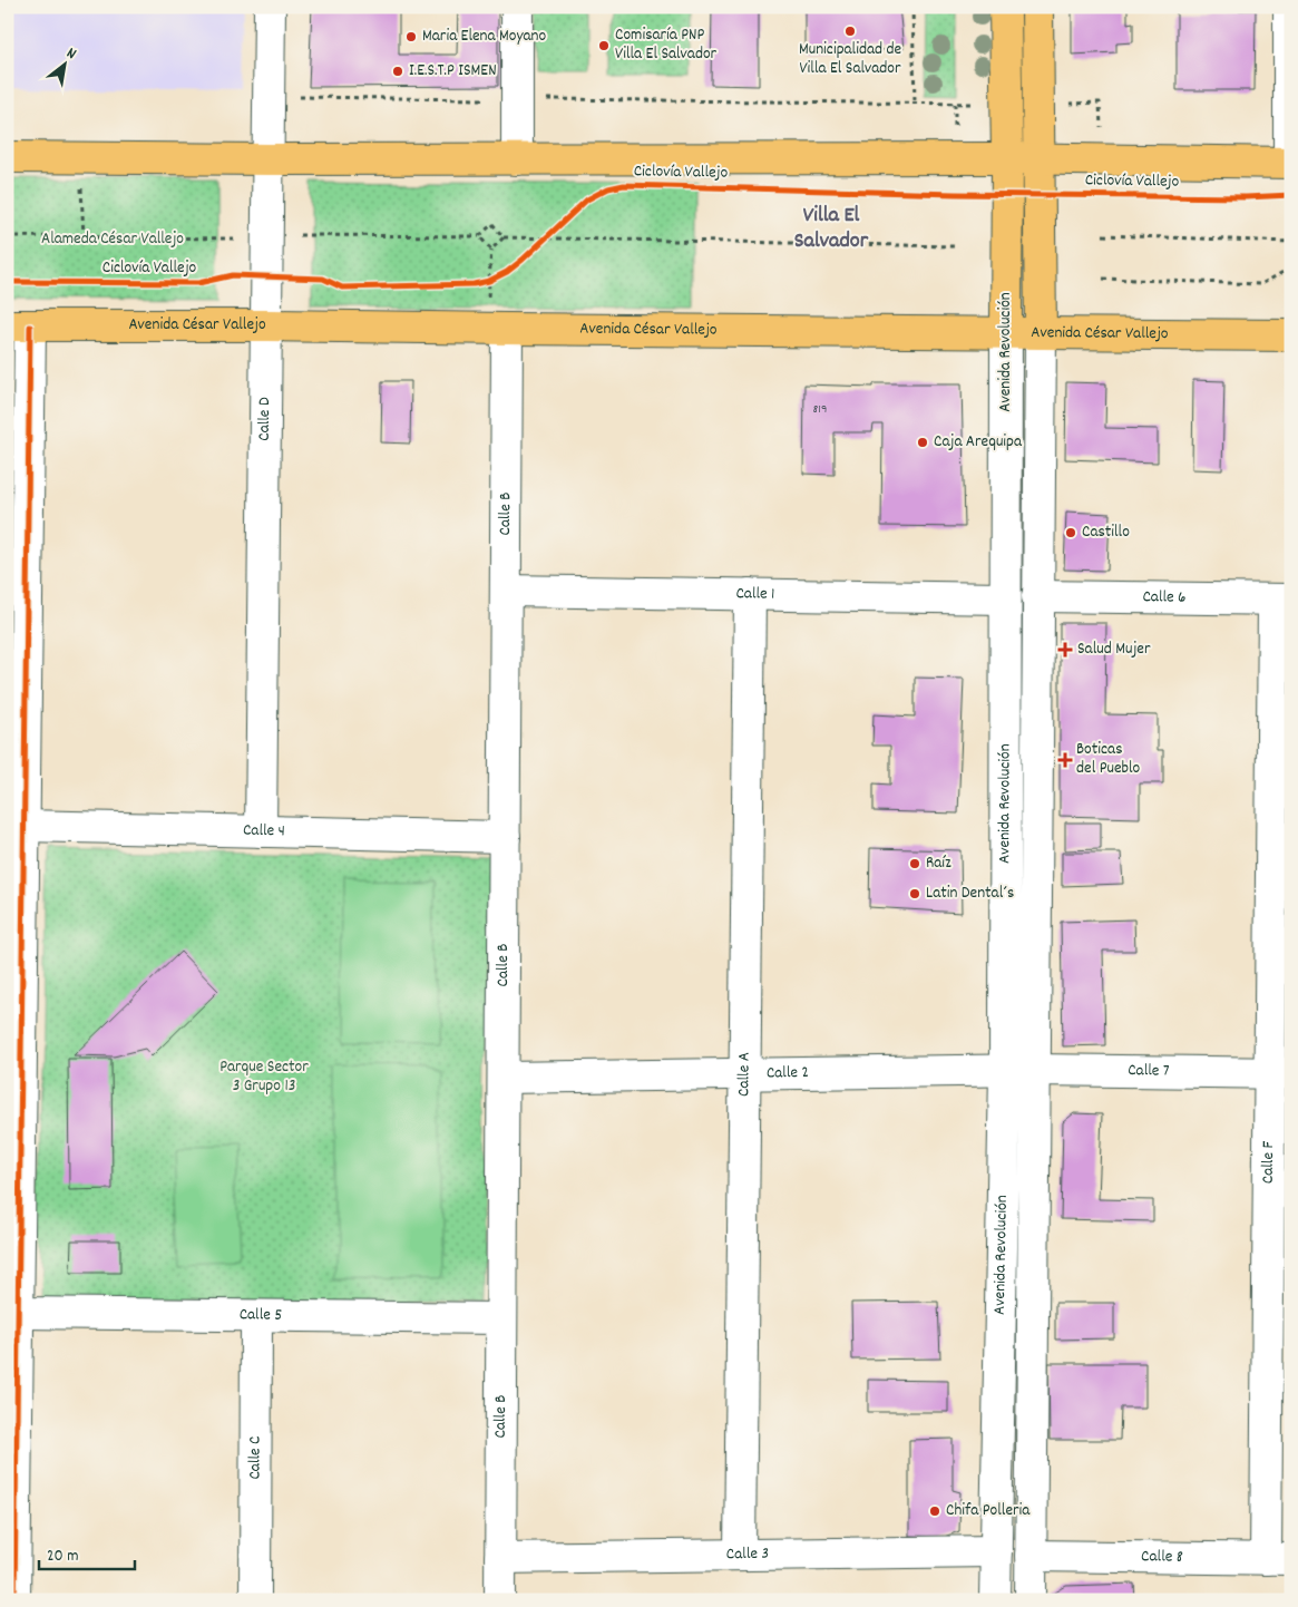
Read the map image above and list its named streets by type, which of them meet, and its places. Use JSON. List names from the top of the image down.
{
  "streets": {
    "main road": ["Avenida César Vallejo", "Avenida Revolución"],
    "street": [
      "Calle D",
      "Calle B",
      "Calle 1",
      "Calle 6",
      "Calle 4",
      "Calle 7",
      "Calle 2",
      "Calle A",
      "Calle F",
      "Calle 5",
      "Calle C",
      "Calle 3",
      "Calle 8"
    ],
    "cycle path": ["Ciclovía Vallejo"]
  },
  "crossings": [
    ["Avenida César Vallejo", "Avenida Revolución"],
    ["Avenida César Vallejo", "Calle D"],
    ["Avenida César Vallejo", "Calle B"],
    ["Avenida Revolución", "Calle 1"],
    ["Avenida Revolución", "Calle 6"],
    ["Avenida Revolución", "Calle 7"],
    ["Avenida Revolución", "Calle 2"],
    ["Avenida Revolución", "Calle 3"],
    ["Avenida Revolución", "Calle 8"],
    ["Calle D", "Calle 4"],
    ["Calle B", "Calle 1"],
    ["Calle B", "Calle 4"],
    ["Calle B", "Calle 2"],
    ["Calle B", "Calle 5"],
    ["Calle B", "Calle 3"],
    ["Calle 1", "Calle A"],
    ["Calle 6", "Calle F"],
    ["Calle 7", "Calle 2"],
    ["Calle 7", "Calle F"],
    ["Calle 2", "Calle A"],
    ["Calle A", "Calle 3"],
    ["Calle F", "Calle 8"],
    ["Calle 5", "Calle C"]
  ],
  "districts": ["Villa El Salvador"],
  "parks": ["Alameda César Vallejo", "Parque Sector 3 Grupo 13"],
  "places": {
    "other": [
      "Municipalidad de Villa El Salvador",
      "Maria Elena Moyano",
      "Comisaría PNP Villa El Salvador",
      "I.E.S.T.P ISMEN",
      "Caja Arequipa",
      "Castillo",
      "Raíz",
      "Latin Dental´s",
      "Chifa Polleria"
    ],
    "health": ["Salud Mujer", "Boticas del Pueblo"]
  },
  "house_numbers": ["819"],
  "scale_bar": "20 m",
  "north": "top right"
}
